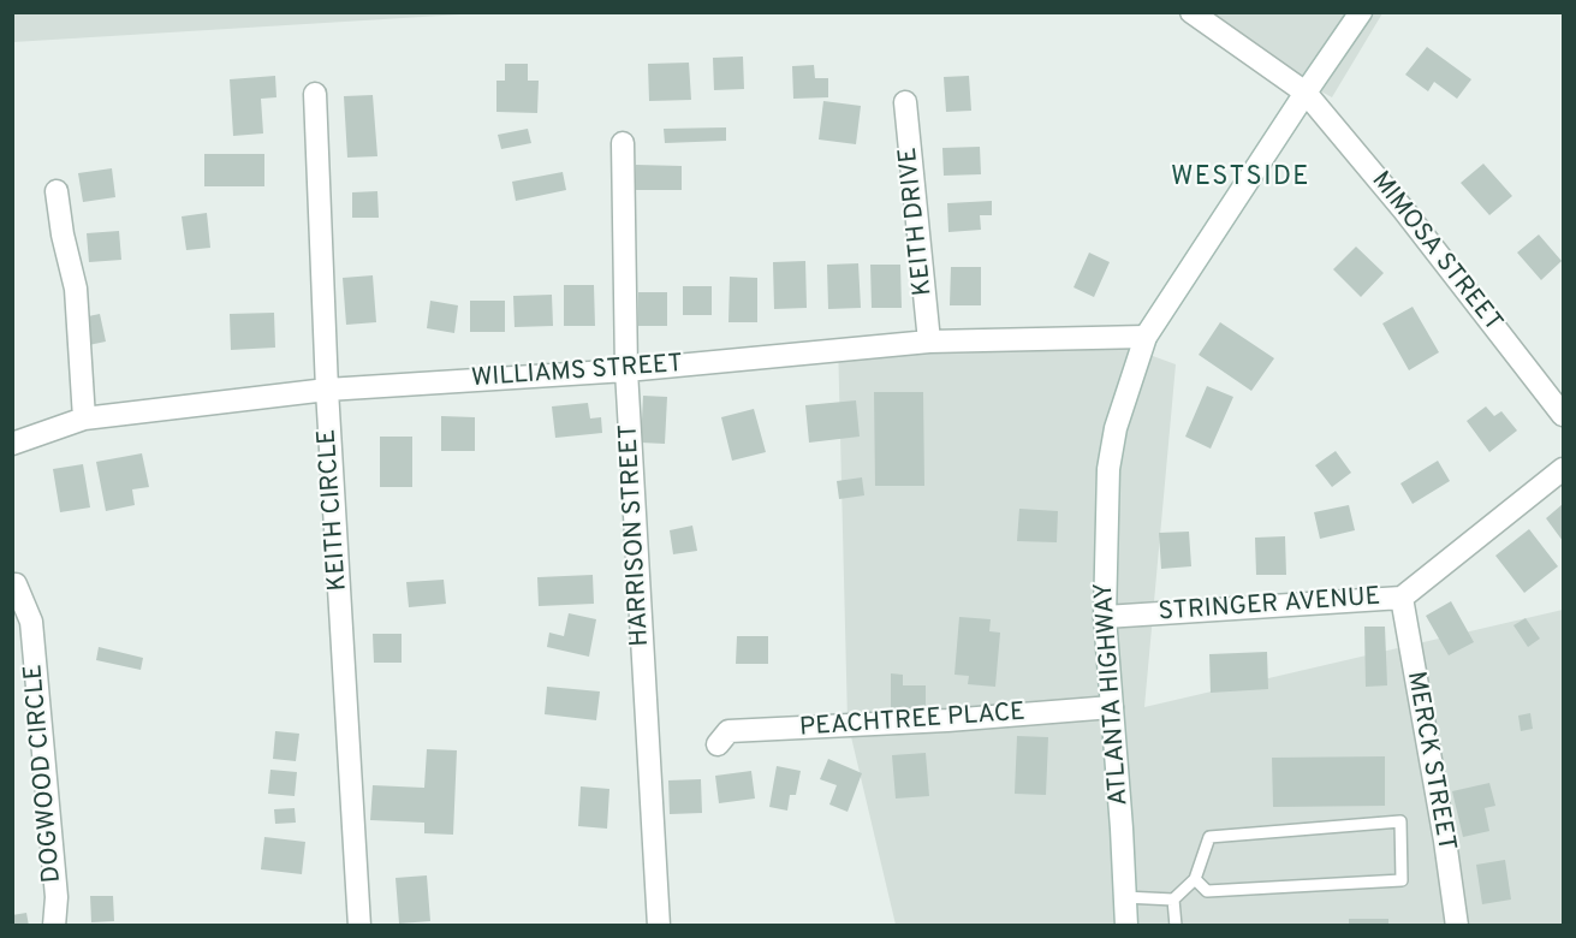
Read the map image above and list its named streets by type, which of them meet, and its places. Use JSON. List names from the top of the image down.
{
  "streets": {
    "street": [
      "KEITH DRIVE",
      "MIMOSA STREET",
      "WILLIAMS STREET",
      "KEITH CIRCLE",
      "HARRISON STREET",
      "STRINGER AVENUE",
      "ATLANTA HIGHWAY",
      "PEACHTREE PLACE",
      "MERCK STREET",
      "DOGWOOD CIRCLE"
    ]
  },
  "crossings": [
    ["KEITH DRIVE", "WILLIAMS STREET"],
    ["MIMOSA STREET", "ATLANTA HIGHWAY"],
    ["WILLIAMS STREET", "KEITH CIRCLE"],
    ["WILLIAMS STREET", "HARRISON STREET"],
    ["WILLIAMS STREET", "ATLANTA HIGHWAY"],
    ["STRINGER AVENUE", "ATLANTA HIGHWAY"],
    ["STRINGER AVENUE", "MERCK STREET"],
    ["ATLANTA HIGHWAY", "PEACHTREE PLACE"]
  ],
  "districts": ["WESTSIDE"]
}
